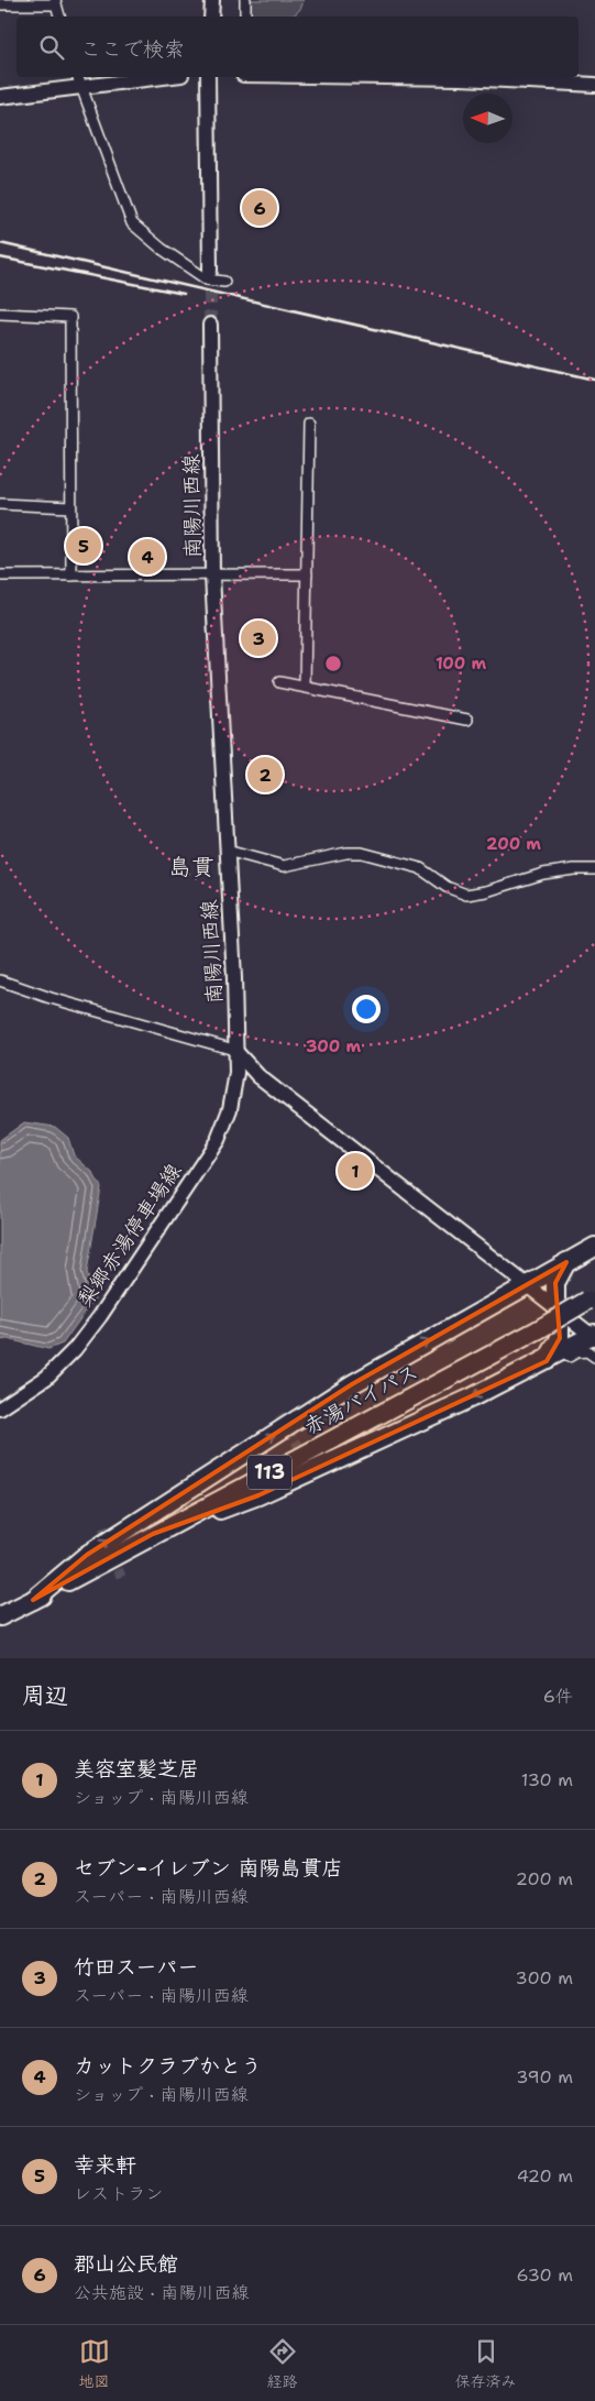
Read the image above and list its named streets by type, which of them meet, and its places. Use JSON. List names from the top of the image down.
{
  "streets": {
    "highway": ["赤湯バイパス", "113"],
    "main road": ["南陽川西線", "梨郷赤湯停車場線"]
  },
  "crossings": [
    ["南陽川西線", "梨郷赤湯停車場線"]
  ],
  "districts": ["島貫"],
  "north": "left",
  "page": {
    "search": "ここで検索",
    "pins": [
      "6",
      "5",
      "4",
      "3",
      "2",
      "1"
    ],
    "heading": ["周辺", "6件"],
    "list": [
      {
        "mark": "1",
        "name": "美容室髪芝居",
        "note": "ショップ · 南陽川西線",
        "value": "130 m"
      },
      {
        "mark": "2",
        "name": "セブン-イレブン 南陽島貫店",
        "note": "スーパー · 南陽川西線",
        "value": "200 m"
      },
      {
        "mark": "3",
        "name": "竹田スーパー",
        "note": "スーパー · 南陽川西線",
        "value": "300 m"
      },
      {
        "mark": "4",
        "name": "カットクラブかとう",
        "note": "ショップ · 南陽川西線",
        "value": "390 m"
      },
      {
        "mark": "5",
        "name": "幸来軒",
        "note": "レストラン",
        "value": "420 m"
      },
      {
        "mark": "6",
        "name": "郡山公民館",
        "note": "公共施設 · 南陽川西線",
        "value": "630 m"
      }
    ],
    "nav": ["地図", "経路", "保存済み"]
  },
  "rings": ["100 m", "200 m", "300 m"]
}
